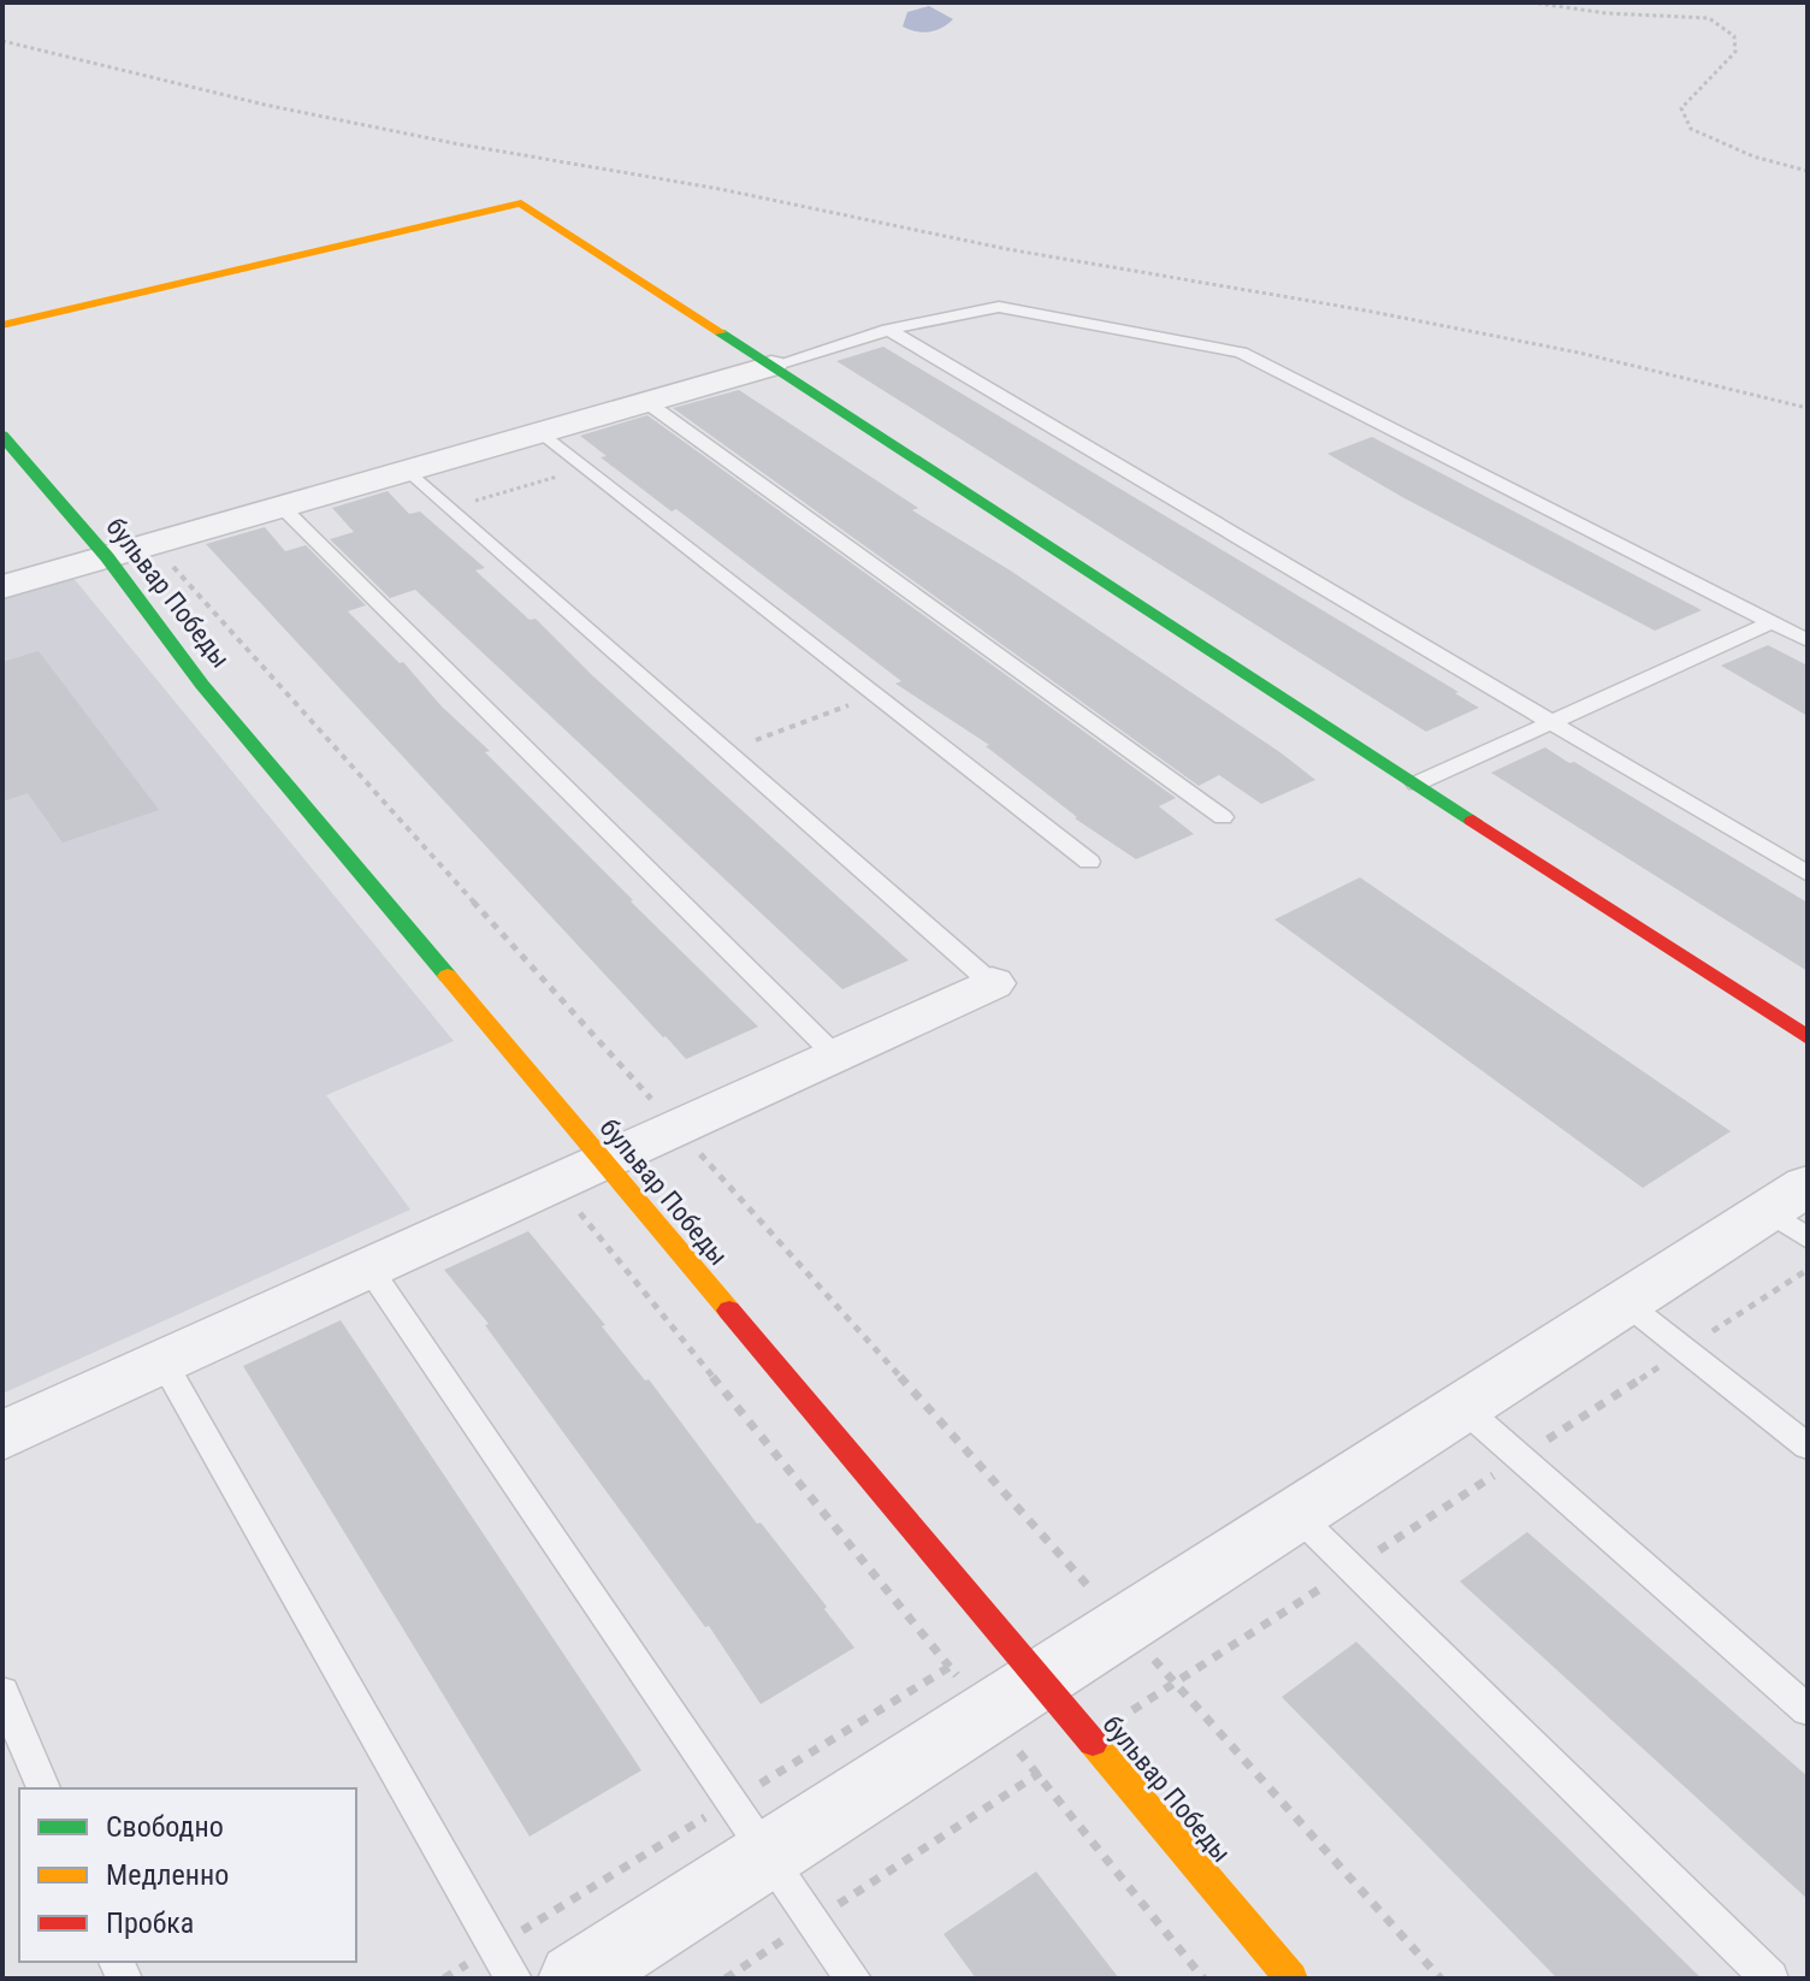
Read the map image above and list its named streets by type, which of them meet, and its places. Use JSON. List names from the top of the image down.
{
  "streets": {
    "street": ["бульвар Победы"]
  },
  "legend": ["Свободно", "Медленно", "Пробка"]
}
